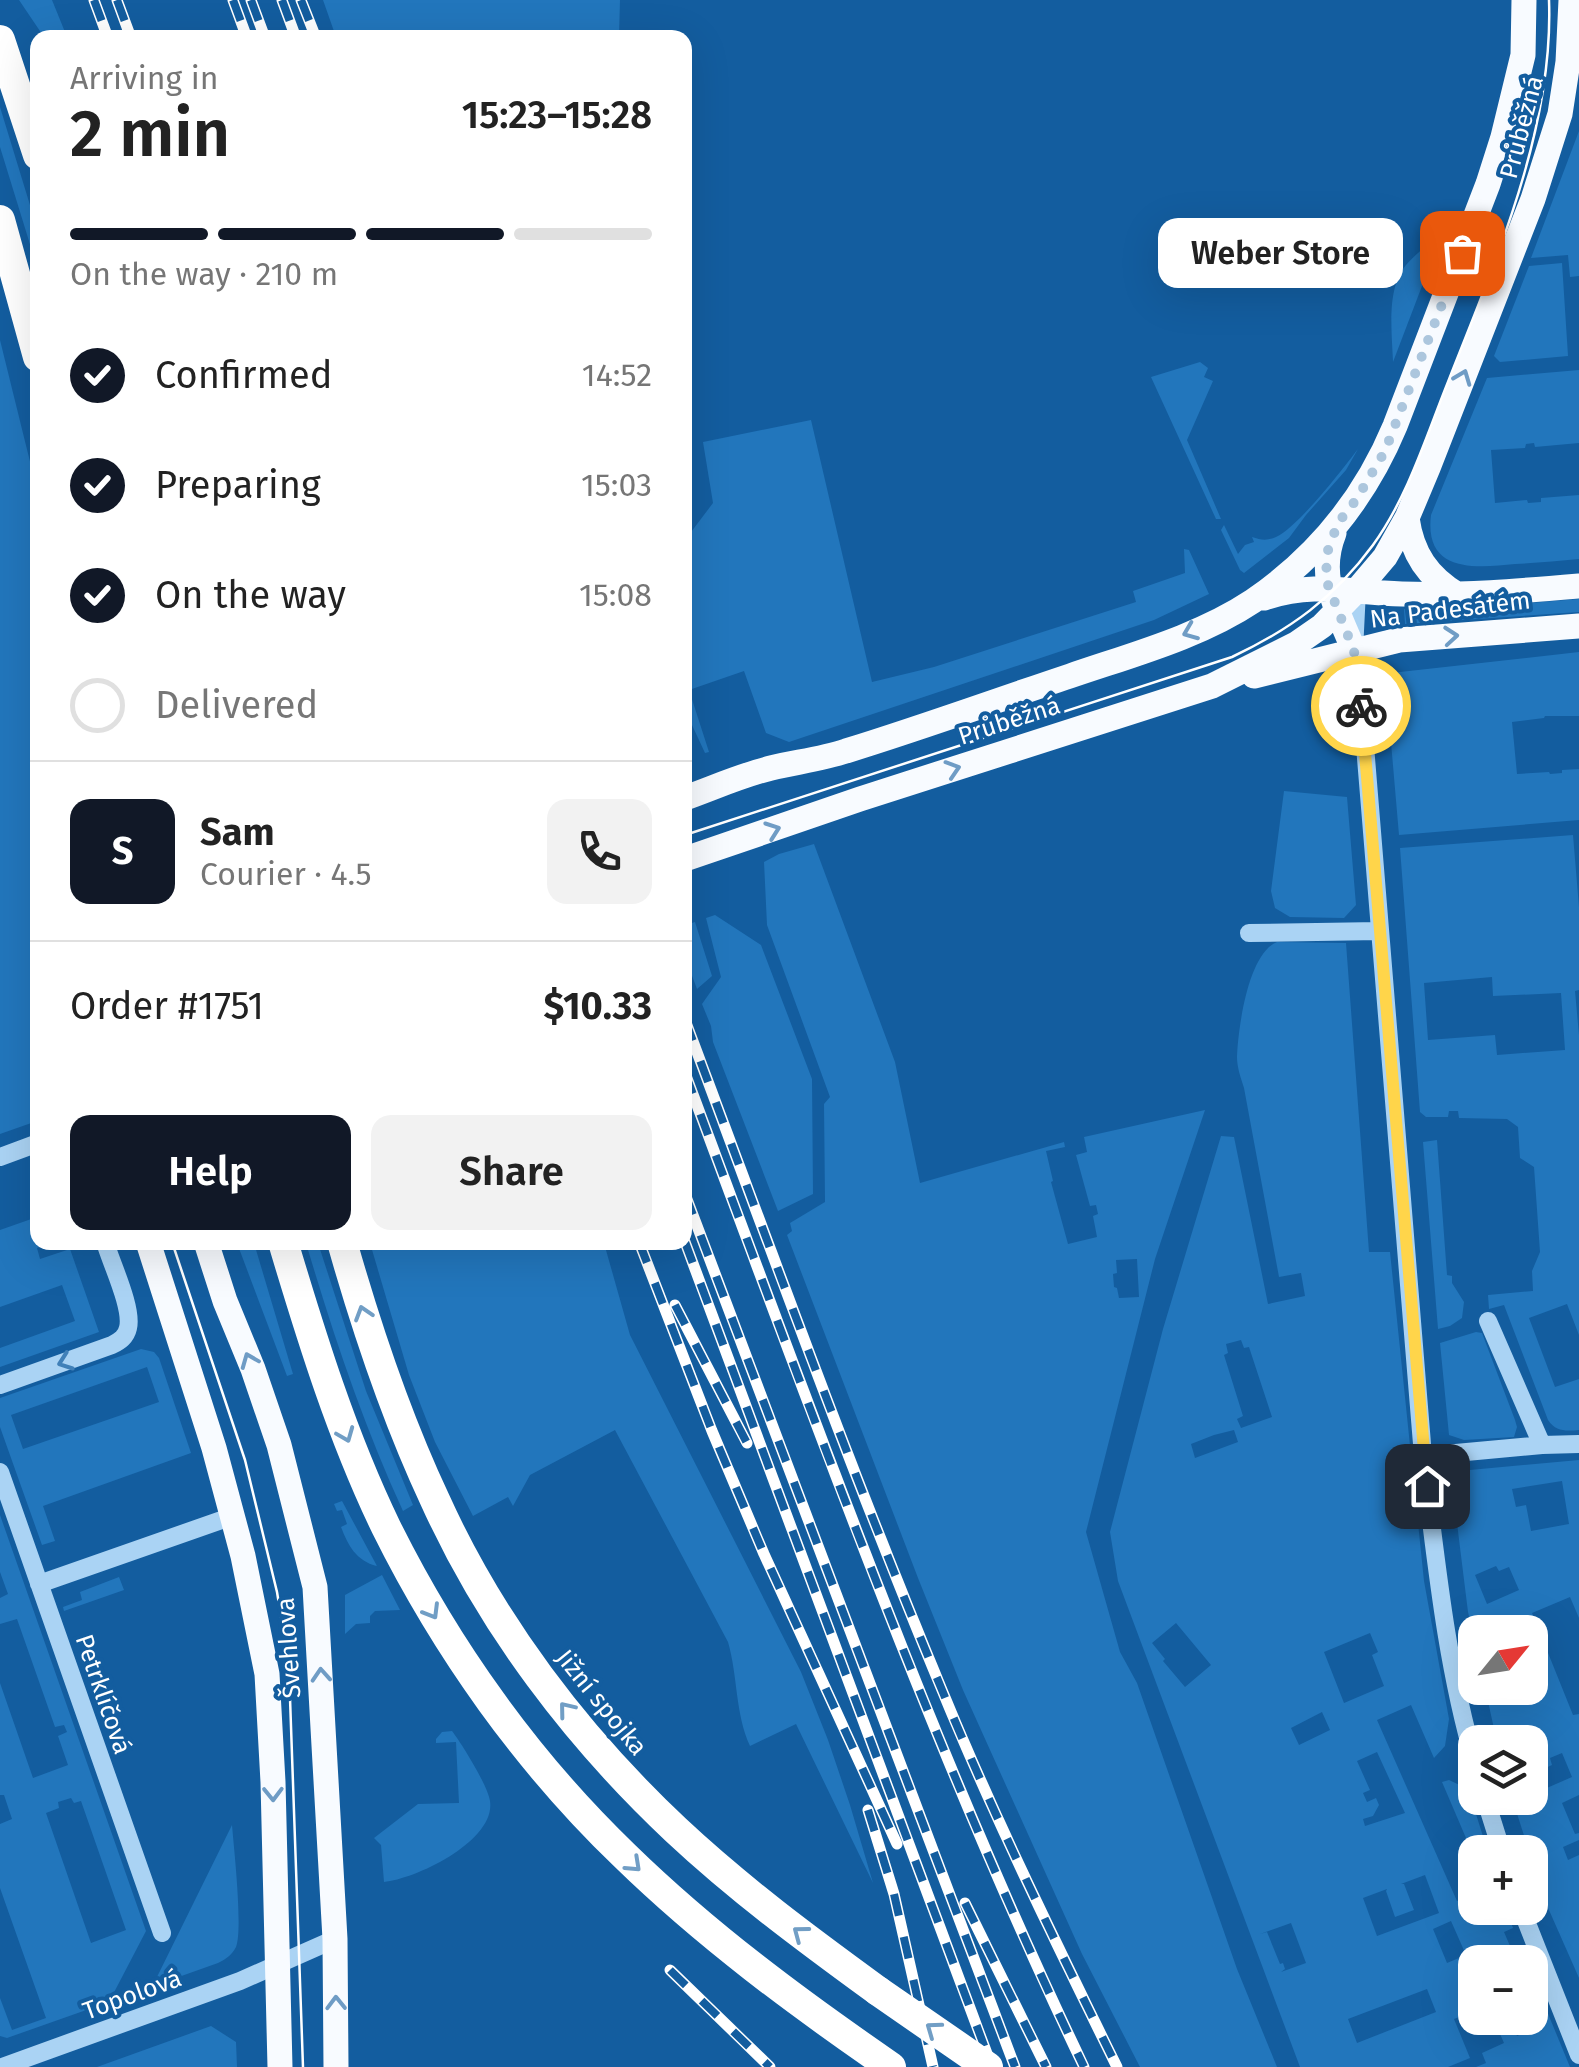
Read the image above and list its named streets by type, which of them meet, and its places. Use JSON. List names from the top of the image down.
{
  "streets": {
    "highway": ["Jižní spojka"],
    "main road": ["Průběžná", "Na Padesátém", "Švehlova"],
    "street": ["Petrklíčová", "Topolová"]
  },
  "crossings": [
    ["Průběžná", "Na Padesátém"],
    ["Švehlova", "Topolová"]
  ],
  "places": ["Weber Store"],
  "north": "top right",
  "page": {
    "heading": ["2 min", "Arriving in", "15:23–15:28"],
    "panel": [
      "Sam",
      "Courier · 4.5",
      "Order #1751",
      "$10.33"
    ],
    "bar": "On the way · 210 m",
    "bubble": "Weber Store",
    "list": [
      ["Confirmed", "14:52"],
      ["Preparing", "15:03"],
      ["On the way", "15:08"],
      "Delivered"
    ],
    "round": "S",
    "buttons": ["Help", "Share"],
    "map_buttons": ["+", "−"]
  }
}
